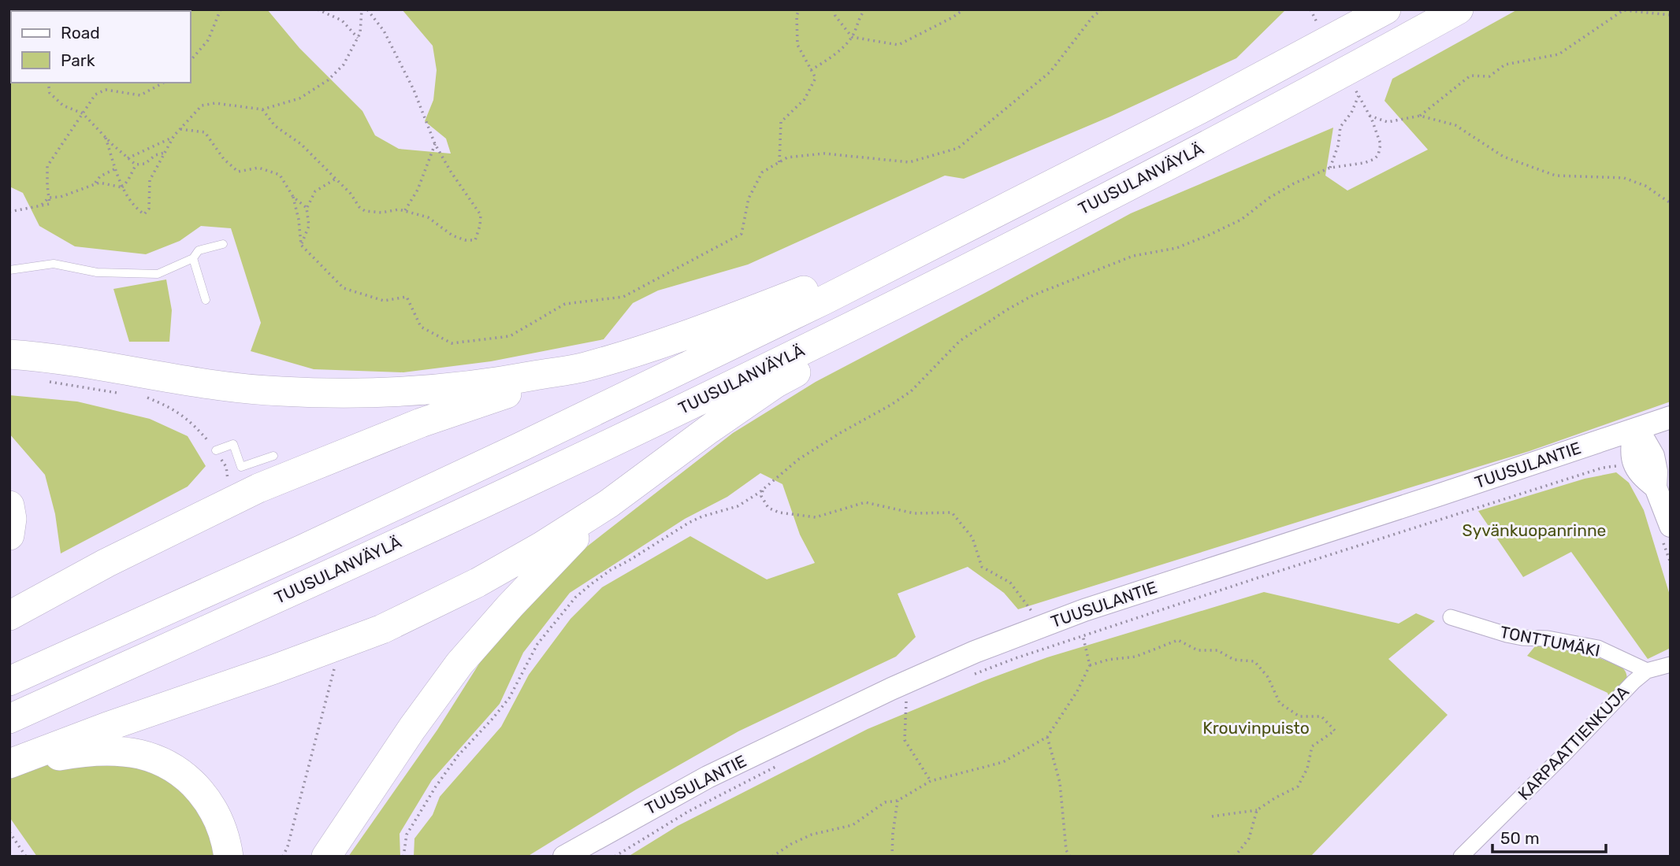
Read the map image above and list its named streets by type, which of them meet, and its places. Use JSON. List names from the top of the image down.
{
  "streets": {
    "highway": ["TUUSULANVÄYLÄ"],
    "main road": ["TUUSULANTIE"],
    "street": ["TONTTUMÄKI", "KARPAATTIENKUJA"]
  },
  "crossings": [
    ["TONTTUMÄKI", "KARPAATTIENKUJA"]
  ],
  "parks": ["Syvänkuopanrinne", "Krouvinpuisto"],
  "legend": ["Road", "Park"],
  "scale_bar": "50 m"
}
